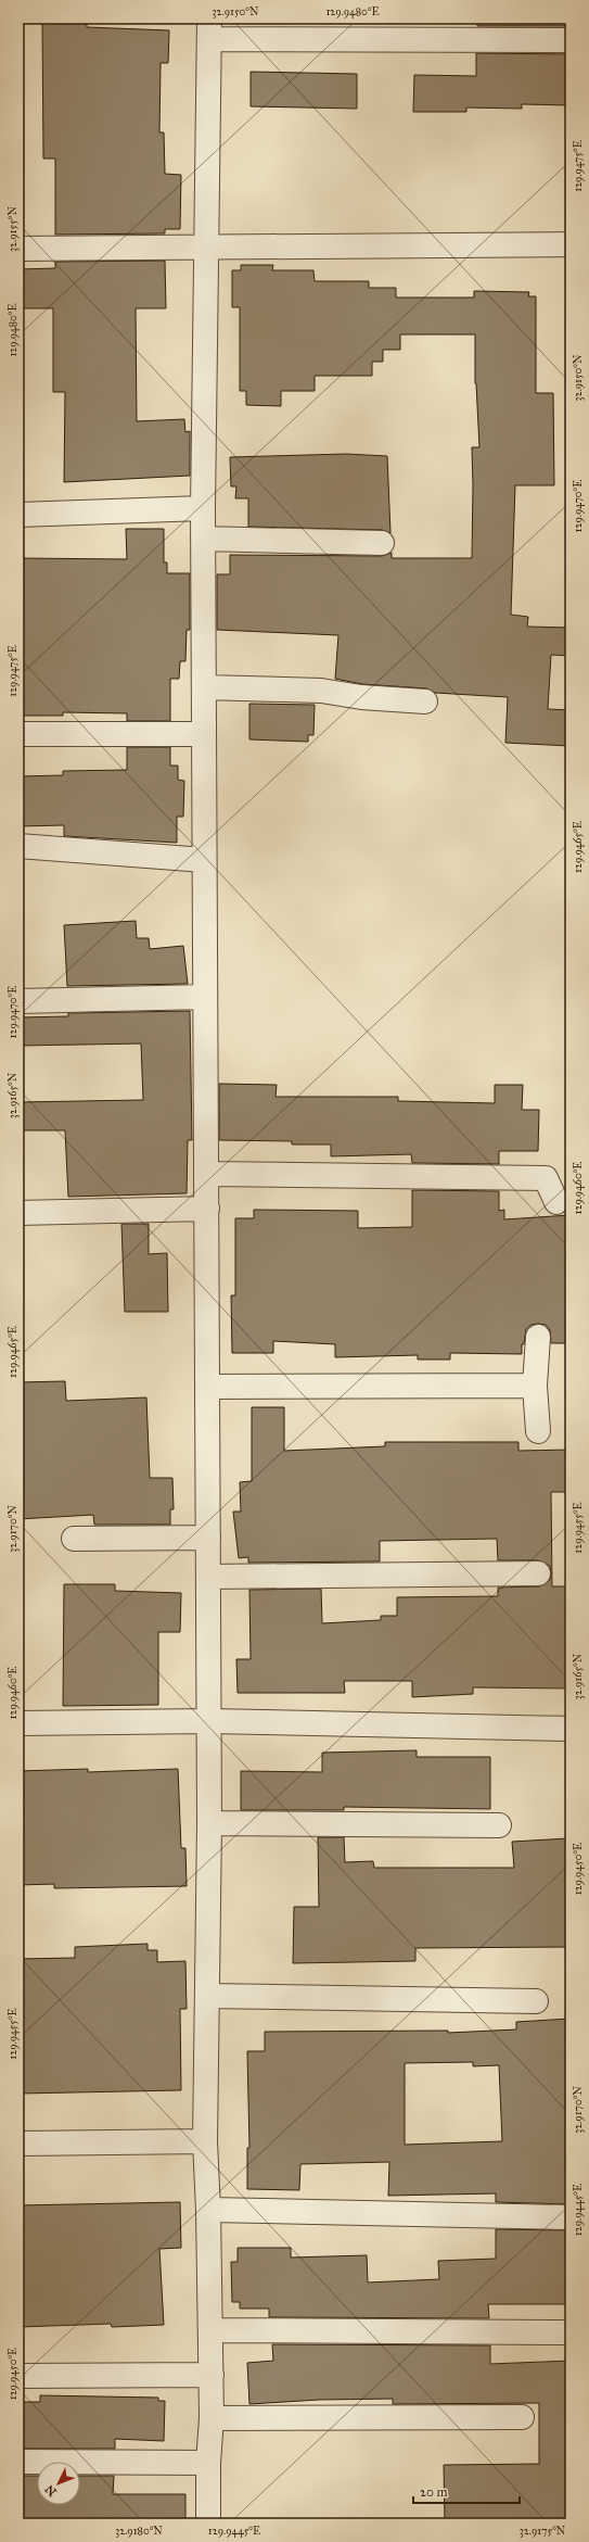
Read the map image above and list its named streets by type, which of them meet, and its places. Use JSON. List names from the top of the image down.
{
  "scale_bar": "20 m",
  "north": "bottom left",
  "coordinates": [
    "32.9150°N",
    "129.9480°E",
    "129.9475°E",
    "32.9155°N",
    "129.9470°E",
    "129.9465°E",
    "32.9165°N",
    "129.9460°E",
    "129.9455°E",
    "32.9170°N",
    "129.9450°E",
    "129.9445°E",
    "32.9180°N",
    "32.9175°N"
  ]
}
